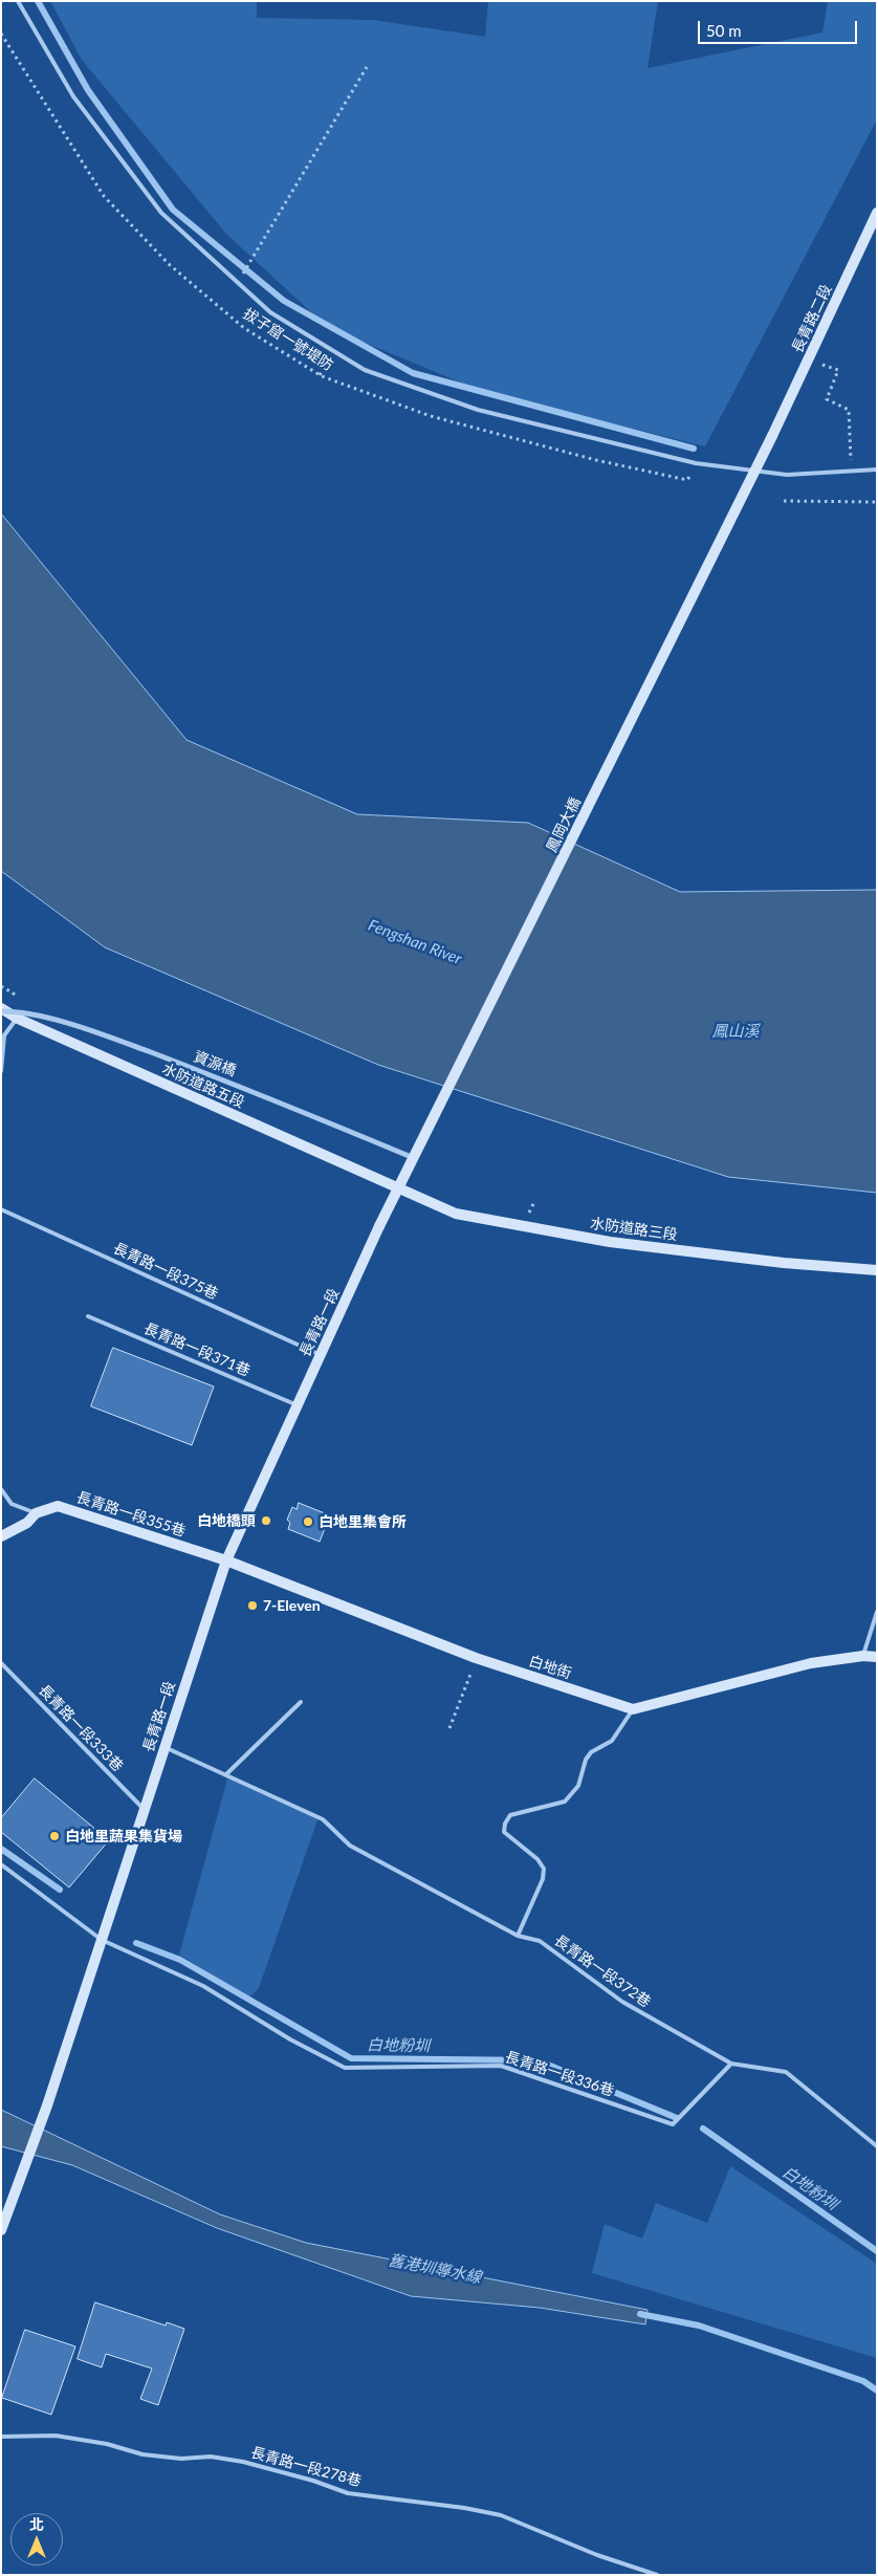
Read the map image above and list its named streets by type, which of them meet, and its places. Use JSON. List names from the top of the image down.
{
  "streets": {
    "street": [
      "長青路二段",
      "鳳岡大橋",
      "資源橋",
      "水防道路五段",
      "水防道路三段",
      "長青路一段",
      "長青路一段355巷",
      "白地街"
    ],
    "lane": [
      "長青路一段375巷",
      "長青路一段371巷",
      "長青路一段333巷",
      "長青路一段372巷",
      "長青路一段336巷",
      "長青路一段278巷"
    ],
    "path": ["拔子窟一號堤防"]
  },
  "crossings": [
    ["長青路二段", "鳳岡大橋"],
    ["鳳岡大橋", "資源橋"],
    ["鳳岡大橋", "長青路一段"],
    ["資源橋", "水防道路五段"],
    ["水防道路五段", "水防道路三段"],
    ["長青路一段375巷", "長青路一段"],
    ["長青路一段", "長青路一段371巷"],
    ["長青路一段", "長青路一段355巷"],
    ["長青路一段", "白地街"],
    ["長青路一段", "長青路一段333巷"],
    ["長青路一段", "長青路一段372巷"],
    ["長青路一段", "長青路一段336巷"],
    ["長青路一段355巷", "白地街"],
    ["長青路一段372巷", "長青路一段336巷"]
  ],
  "water": [
    "Fengshan River",
    "鳳山溪",
    "白地粉圳",
    "舊港圳導水線"
  ],
  "places": [
    "白地橋頭",
    "白地里集會所",
    "7-Eleven",
    "白地里蔬果集貨場"
  ],
  "scale_bar": "50 m",
  "north": "top"
}
